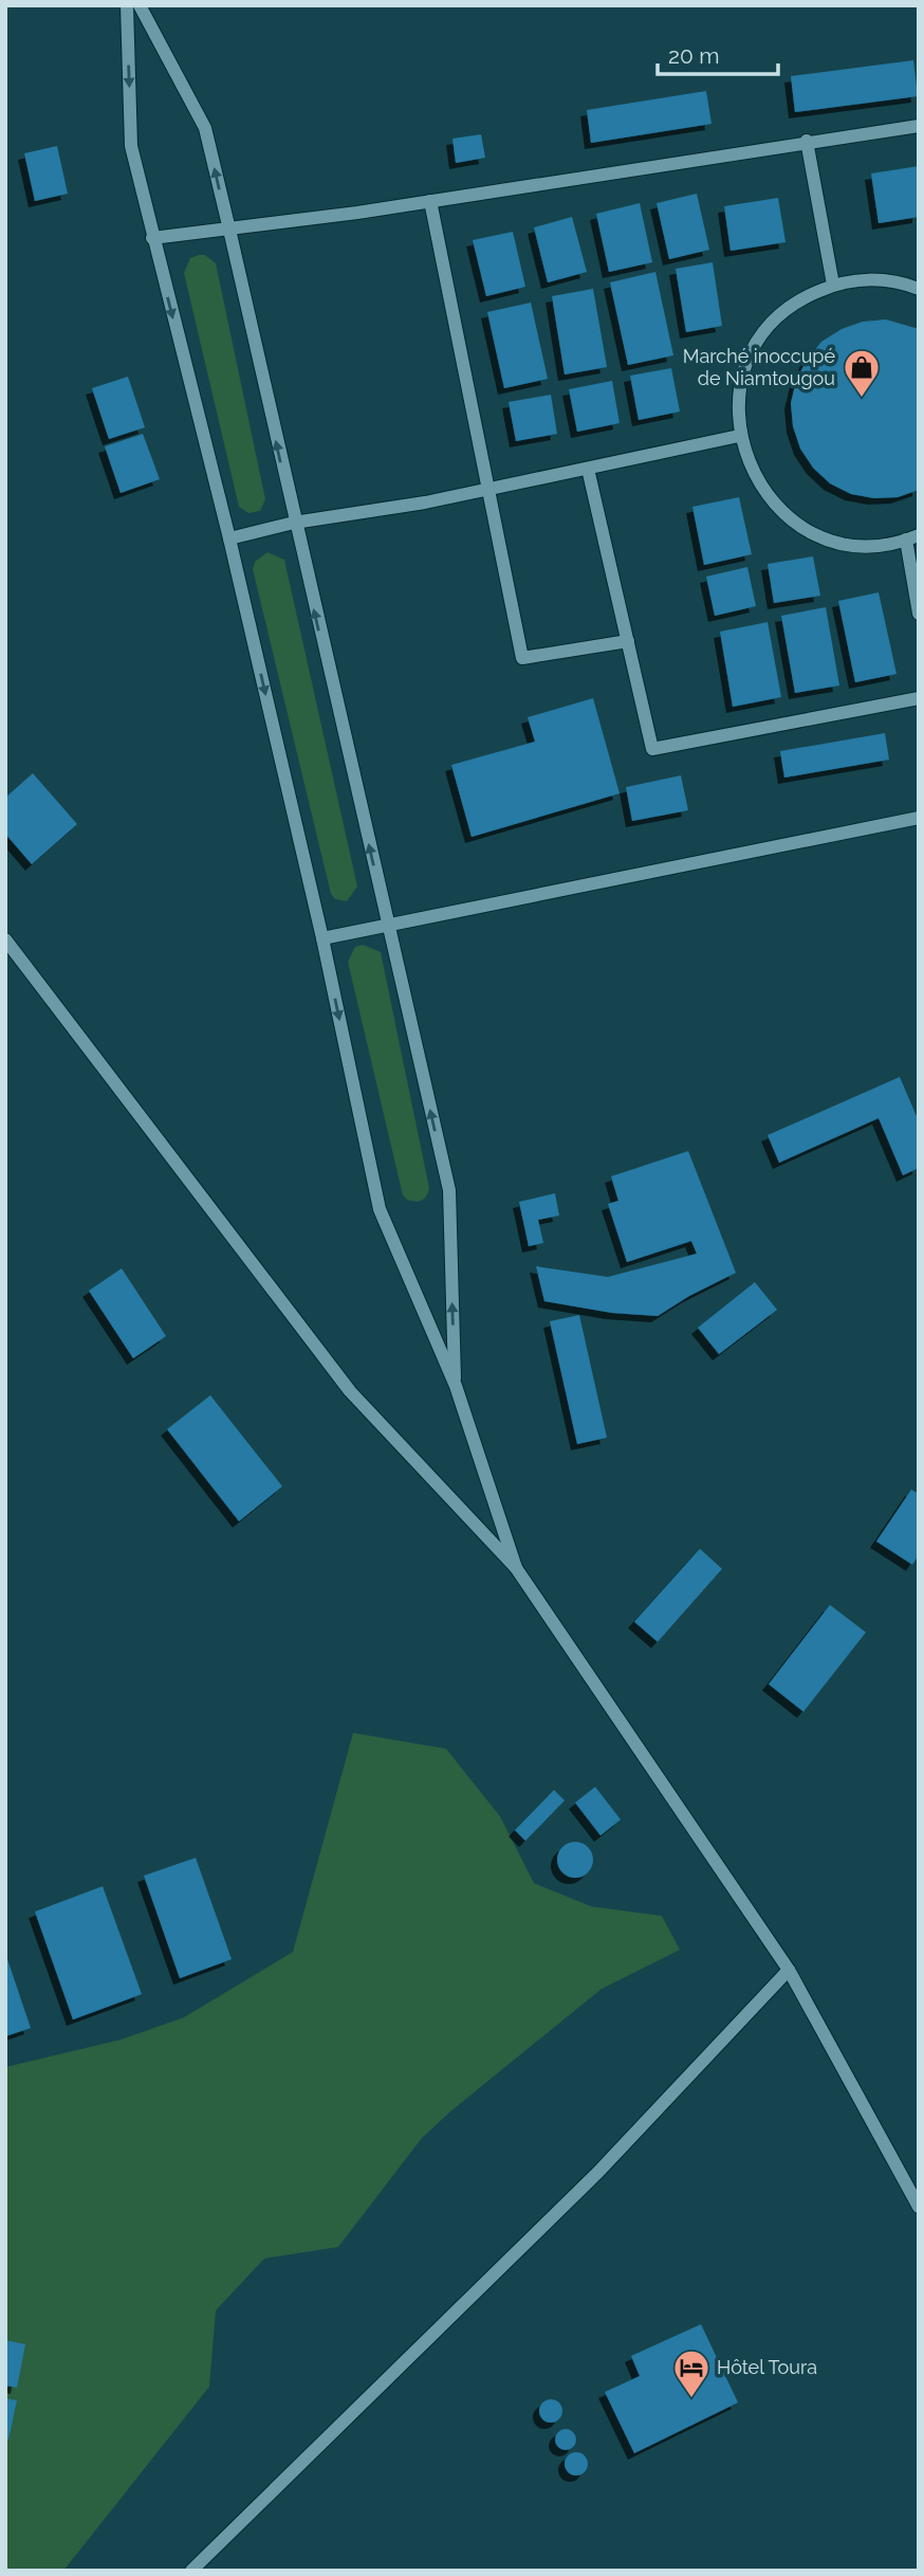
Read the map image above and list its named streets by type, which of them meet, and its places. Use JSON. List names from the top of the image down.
{
  "places": {
    "shop": ["Marché inoccupé de Niamtougou"],
    "hotel": ["Hôtel Toura"]
  },
  "scale_bar": "20 m"
}
